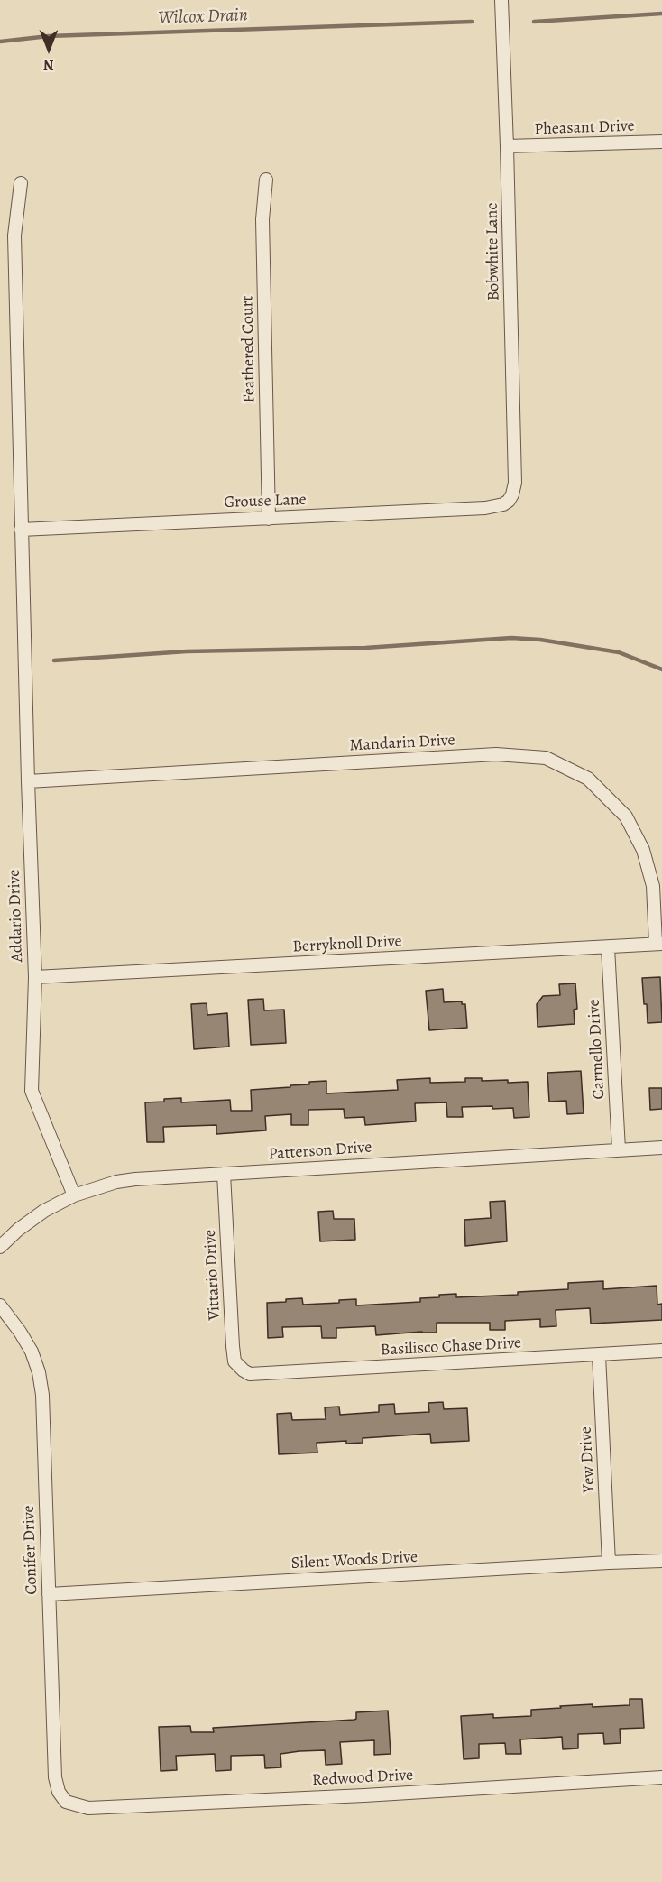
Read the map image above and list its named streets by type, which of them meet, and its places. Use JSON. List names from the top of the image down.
{
  "streets": {
    "street": [
      "Pheasant Drive",
      "Bobwhite Lane",
      "Feathered Court",
      "Grouse Lane",
      "Mandarin Drive",
      "Addario Drive",
      "Berryknoll Drive",
      "Carmello Drive",
      "Patterson Drive",
      "Vittario Drive",
      "Basilisco Chase Drive",
      "Yew Drive",
      "Conifer Drive",
      "Silent Woods Drive",
      "Redwood Drive"
    ]
  },
  "crossings": [
    ["Pheasant Drive", "Bobwhite Lane"],
    ["Bobwhite Lane", "Grouse Lane"],
    ["Feathered Court", "Grouse Lane"],
    ["Grouse Lane", "Addario Drive"],
    ["Mandarin Drive", "Addario Drive"],
    ["Mandarin Drive", "Berryknoll Drive"],
    ["Addario Drive", "Berryknoll Drive"],
    ["Addario Drive", "Patterson Drive"],
    ["Berryknoll Drive", "Carmello Drive"],
    ["Carmello Drive", "Patterson Drive"],
    ["Patterson Drive", "Vittario Drive"],
    ["Vittario Drive", "Basilisco Chase Drive"],
    ["Basilisco Chase Drive", "Yew Drive"],
    ["Yew Drive", "Silent Woods Drive"],
    ["Conifer Drive", "Silent Woods Drive"],
    ["Conifer Drive", "Redwood Drive"]
  ],
  "water": ["Wilcox Drain"],
  "north": "bottom"
}
